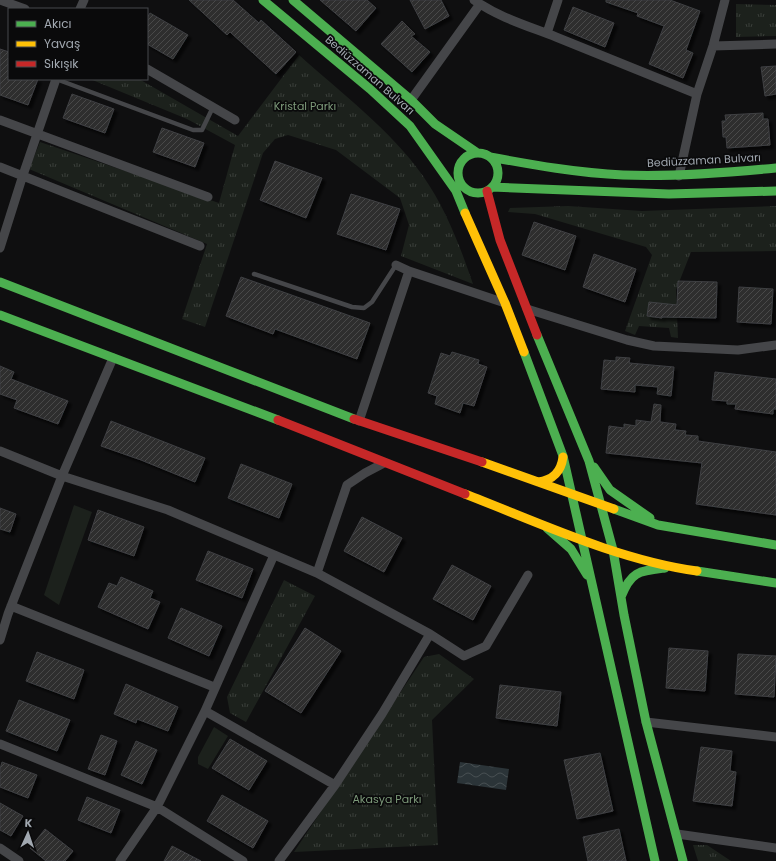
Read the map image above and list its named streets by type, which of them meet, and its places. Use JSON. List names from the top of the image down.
{
  "streets": {
    "street": ["Bediüzzaman Bulvarı"]
  },
  "parks": ["Kristal Parkı", "Akasya Parkı"],
  "legend": ["Akıcı", "Yavaş", "Sıkışık"],
  "north": "top"
}
